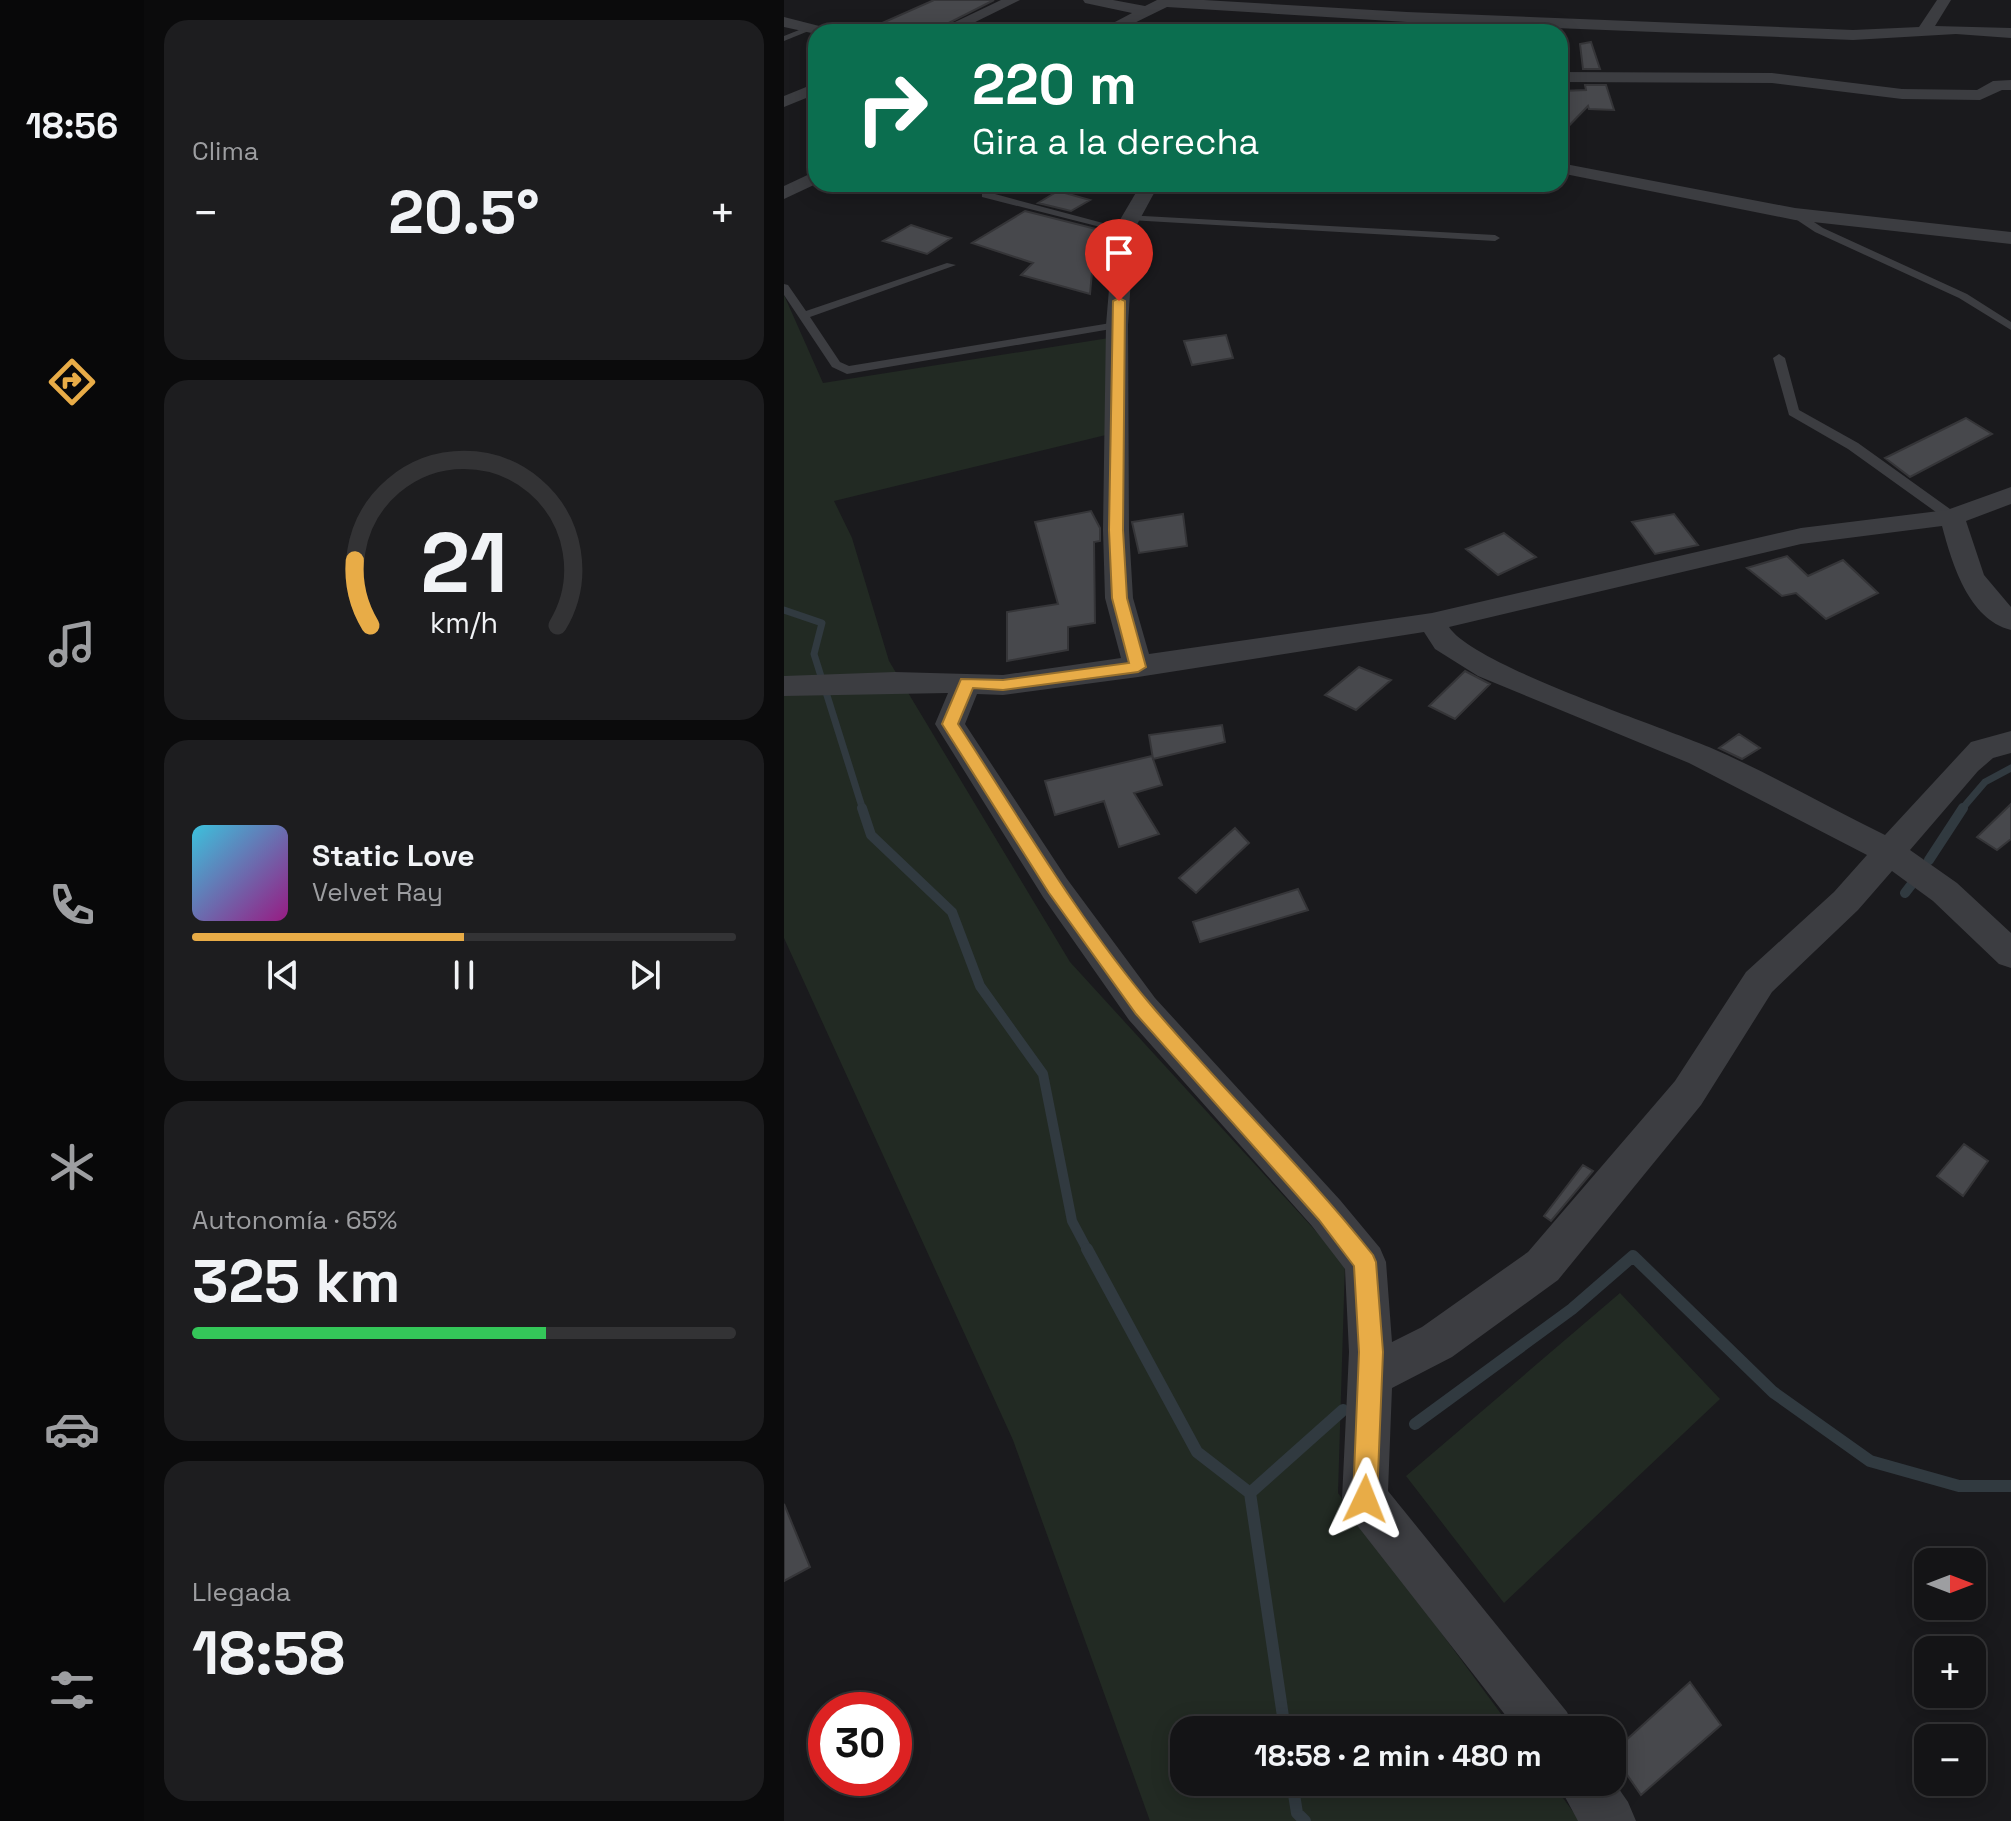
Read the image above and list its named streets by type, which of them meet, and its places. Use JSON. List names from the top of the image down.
{
  "north": "right",
  "page": {
    "tabs": "18:56",
    "tile": [
      "Clima",
      ["Autonomía · 65%", "325 km"],
      ["Llegada", "18:58"]
    ],
    "turn": ["220 m", "Gira a la derecha"],
    "heat": ["−", "20.5°", "+"],
    "song": ["Static Love", "Velvet Ray"],
    "map_buttons": ["+", "−"],
    "limit": "30",
    "trip": "18:58 · 2 min · 480 m",
    "gauge": ["21", "km/h"]
  }
}
